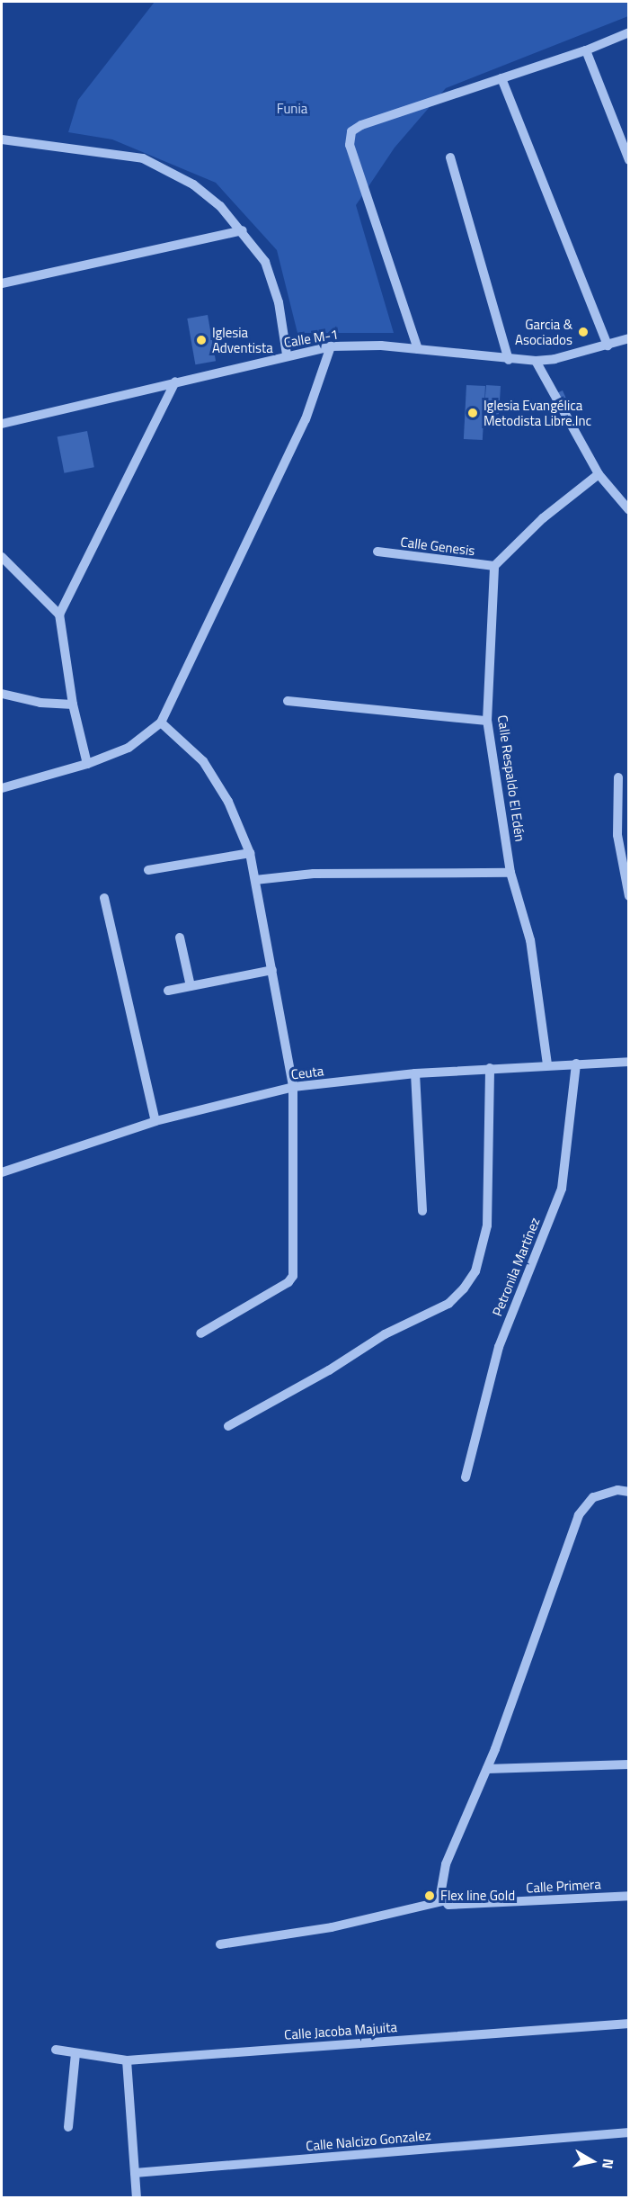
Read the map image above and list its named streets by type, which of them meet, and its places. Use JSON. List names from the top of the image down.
{
  "streets": {
    "street": [
      "Calle M-1",
      "Calle Genesis",
      "Calle Respaldo El Edén",
      "Ceuta",
      "Petronila Martínez",
      "Calle Primera",
      "Calle Jacoba Majuita",
      "Calle Nalcizo Gonzalez"
    ]
  },
  "crossings": [
    ["Calle Genesis", "Calle Respaldo El Edén"],
    ["Calle Respaldo El Edén", "Ceuta"],
    ["Ceuta", "Petronila Martínez"]
  ],
  "parks": ["Funia"],
  "places": [
    "Garcia & Asociados",
    "Iglesia Adventista",
    "Iglesia Evangélica Metodista Libre.Inc",
    "Flex line Gold"
  ],
  "north": "right"
}
